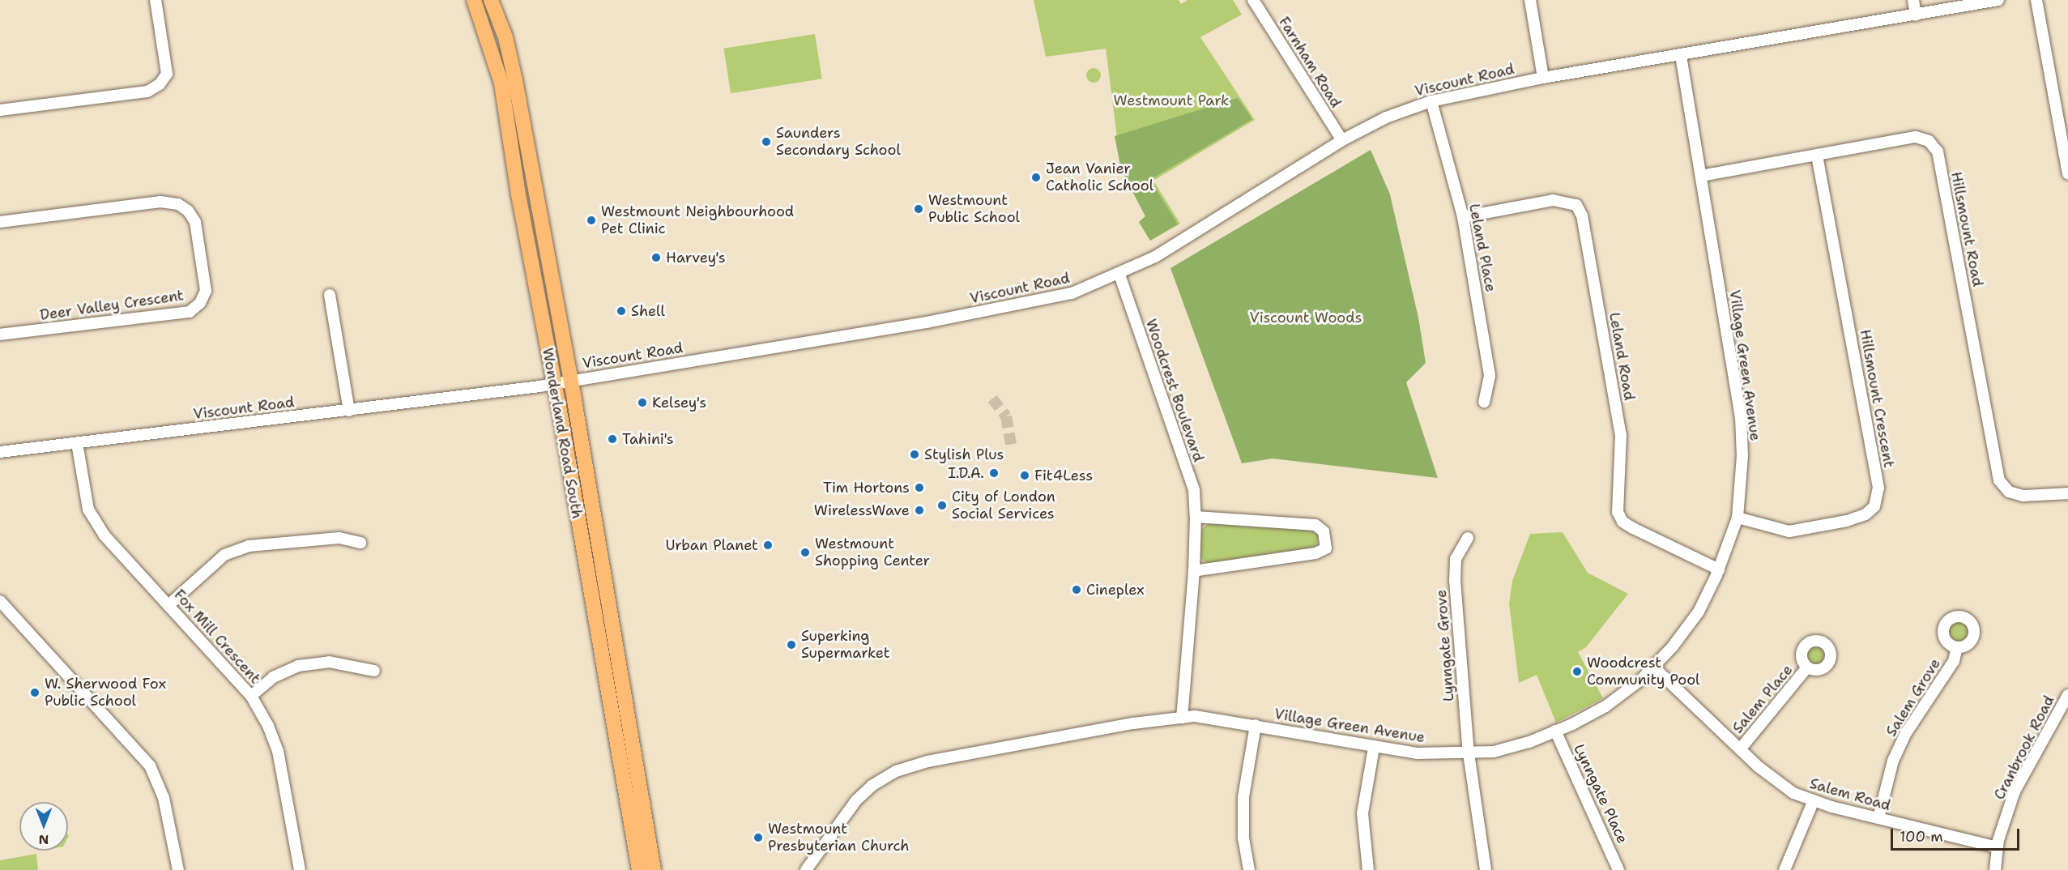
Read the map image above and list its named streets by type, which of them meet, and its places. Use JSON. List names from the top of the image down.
{
  "streets": {
    "main road": ["Wonderland Road South"],
    "street": [
      "Farnham Road",
      "Viscount Road",
      "Hillsmount Road",
      "Leland Place",
      "Deer Valley Crescent",
      "Leland Road",
      "Village Green Avenue",
      "Woodcrest Boulevard",
      "Hillsmount Crescent",
      "Fox Mill Crescent",
      "Lynngate Grove",
      "Salem Grove",
      "Salem Place",
      "Cranbrook Road",
      "Lynngate Place",
      "Salem Road"
    ]
  },
  "crossings": [
    ["Farnham Road", "Viscount Road"],
    ["Viscount Road", "Leland Place"],
    ["Viscount Road", "Village Green Avenue"],
    ["Viscount Road", "Woodcrest Boulevard"],
    ["Viscount Road", "Wonderland Road South"],
    ["Viscount Road", "Fox Mill Crescent"],
    ["Hillsmount Road", "Village Green Avenue"],
    ["Hillsmount Road", "Hillsmount Crescent"],
    ["Leland Place", "Leland Road"],
    ["Leland Road", "Village Green Avenue"],
    ["Village Green Avenue", "Woodcrest Boulevard"],
    ["Village Green Avenue", "Hillsmount Crescent"],
    ["Village Green Avenue", "Lynngate Grove"],
    ["Village Green Avenue", "Lynngate Place"],
    ["Village Green Avenue", "Salem Road"],
    ["Salem Grove", "Salem Road"],
    ["Salem Place", "Salem Road"],
    ["Cranbrook Road", "Salem Road"]
  ],
  "parks": ["Westmount Park", "Viscount Woods"],
  "places": [
    "Saunders Secondary School",
    "Jean Vanier Catholic School",
    "Westmount Public School",
    "Westmount Neighbourhood Pet Clinic",
    "Harvey's",
    "Shell",
    "Kelsey's",
    "Tahini's",
    "Stylish Plus",
    "I.D.A.",
    "Fit4Less",
    "Tim Hortons",
    "City of London Social Services",
    "WirelessWave",
    "Urban Planet",
    "Westmount Shopping Center",
    "Cineplex",
    "Superking Supermarket",
    "Woodcrest Community Pool",
    "W. Sherwood Fox Public School",
    "Westmount Presbyterian Church"
  ],
  "scale_bar": "100 m",
  "north": "bottom"
}
